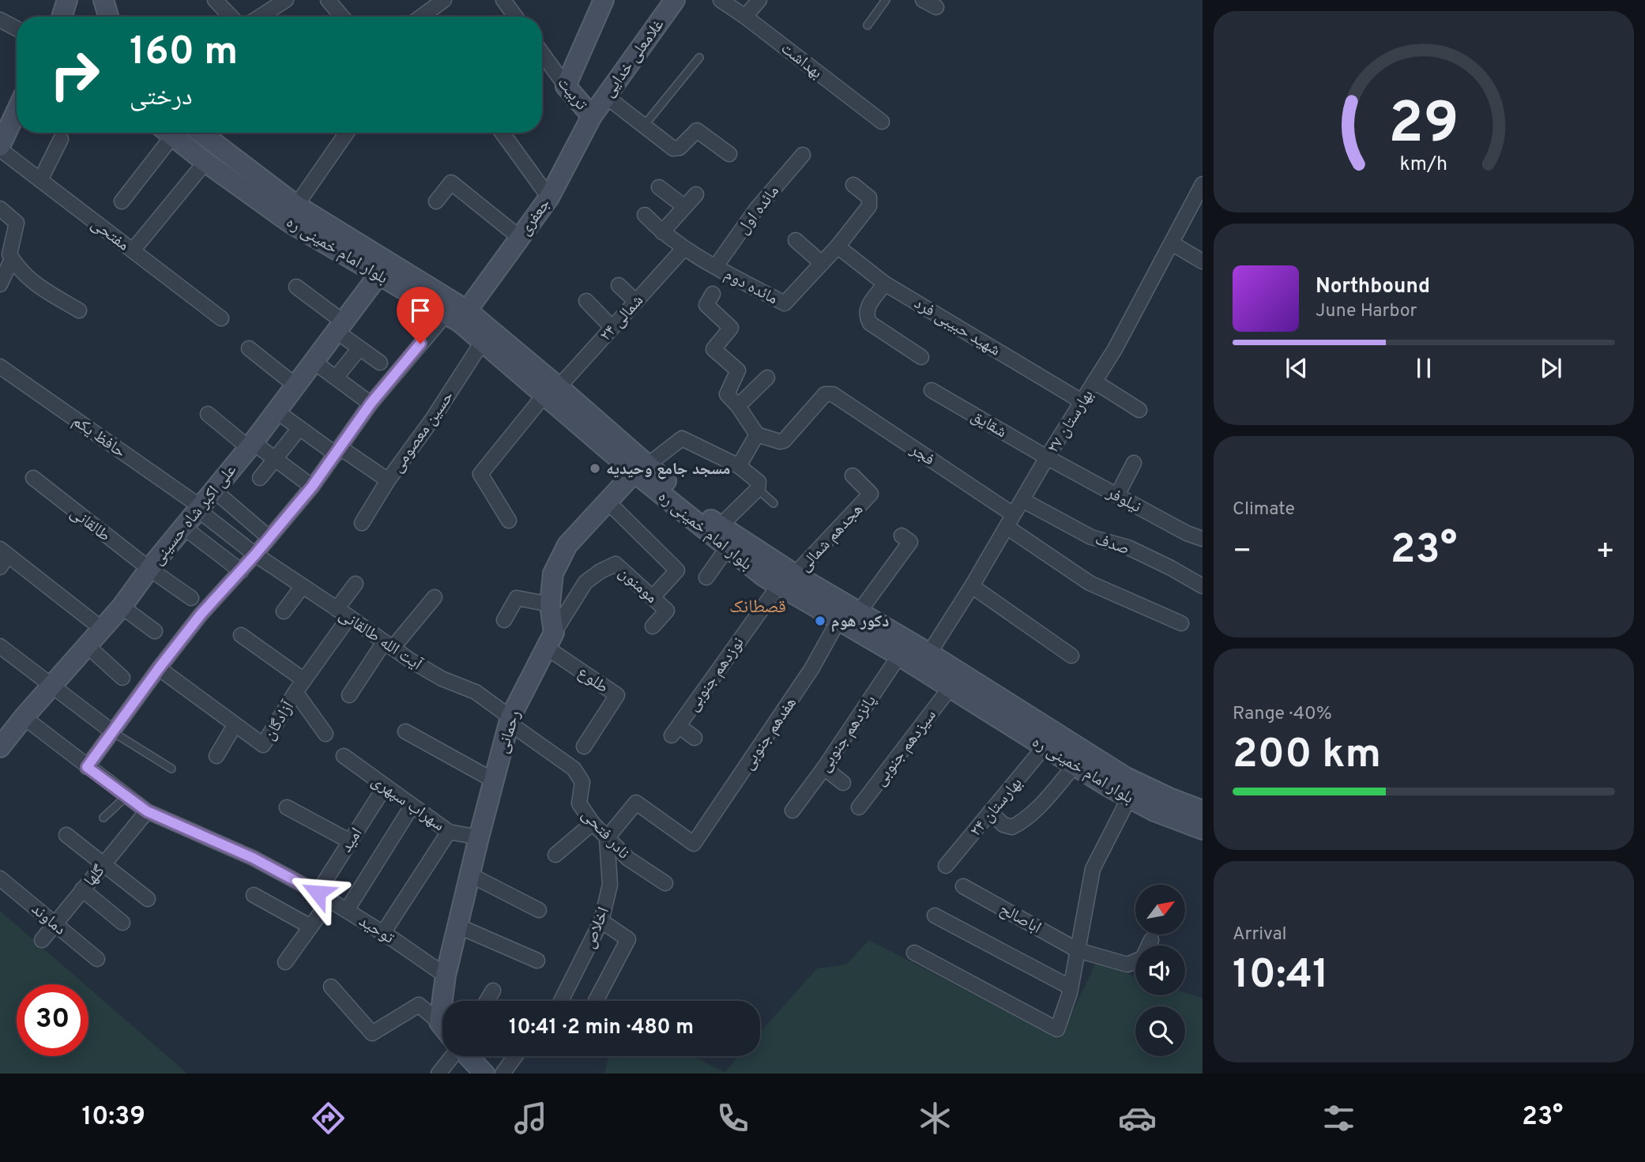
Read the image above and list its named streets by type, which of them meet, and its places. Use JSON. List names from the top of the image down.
{
  "streets": {
    "main road": [
      "غلامعلی خدایی",
      "تربیت",
      "جعفری",
      "بلوار امام خمینی ره",
      "علی اکبر شاه حسینی",
      "رحمانی"
    ],
    "street": [
      "بهداشت",
      "مائده اول",
      "مفتحی",
      "مائده دوم",
      "۲۴ شمالی",
      "شهید حبیبی فرد",
      "بهارستان ۲۷",
      "شقایق",
      "حسین معصومی",
      "حافظ یکم",
      "فجر",
      "نیلوفر",
      "طالقانی",
      "هجدهم شمالی",
      "صدف",
      "مومنون",
      "آیت الله طالقانی",
      "نوزدهم جنوبی",
      "طلوع",
      "آزادگان",
      "هفدهم جنوبی",
      "پانزدهم جنوبی",
      "سیزدهم جنوبی",
      "سهراب سپهری",
      "بهارستان ۲۴",
      "نادر فتحی",
      "امید",
      "گلها",
      "اباصالح",
      "دماوند",
      "اخلاص",
      "توحید"
    ]
  },
  "crossings": [
    ["غلامعلی خدایی", "تربیت"],
    ["غلامعلی خدایی", "جعفری"],
    ["تربیت", "جعفری"],
    ["مائده اول", "مائده دوم"],
    ["جعفری", "بلوار امام خمینی ره"],
    ["بلوار امام خمینی ره", "۲۴ شمالی"],
    ["بلوار امام خمینی ره", "بهارستان ۲۷"],
    ["بلوار امام خمینی ره", "حسین معصومی"],
    ["بلوار امام خمینی ره", "علی اکبر شاه حسینی"],
    ["بلوار امام خمینی ره", "هجدهم شمالی"],
    ["بلوار امام خمینی ره", "نوزدهم جنوبی"],
    ["بلوار امام خمینی ره", "هفدهم جنوبی"],
    ["بلوار امام خمینی ره", "پانزدهم جنوبی"],
    ["بلوار امام خمینی ره", "سیزدهم جنوبی"],
    ["بلوار امام خمینی ره", "بهارستان ۲۴"],
    ["مائده دوم", "۲۴ شمالی"],
    ["مائده دوم", "شهید حبیبی فرد"],
    ["شهید حبیبی فرد", "بهارستان ۲۷"],
    ["بهارستان ۲۷", "شقایق"],
    ["بهارستان ۲۷", "فجر"],
    ["بهارستان ۲۷", "نیلوفر"],
    ["بهارستان ۲۷", "صدف"],
    ["شقایق", "نیلوفر"],
    ["حافظ یکم", "علی اکبر شاه حسینی"],
    ["حافظ یکم", "آیت الله طالقانی"],
    ["علی اکبر شاه حسینی", "طالقانی"],
    ["علی اکبر شاه حسینی", "توحید"],
    ["مومنون", "طلوع"],
    ["مومنون", "رحمانی"],
    ["آیت الله طالقانی", "آزادگان"],
    ["آیت الله طالقانی", "رحمانی"],
    ["آیت الله طالقانی", "نادر فتحی"],
    ["طلوع", "رحمانی"],
    ["رحمانی", "سهراب سپهری"],
    ["رحمانی", "نادر فتحی"],
    ["رحمانی", "توحید"],
    ["هفدهم جنوبی", "نادر فتحی"],
    ["هفدهم جنوبی", "اخلاص"],
    ["سهراب سپهری", "امید"],
    ["نادر فتحی", "اخلاص"],
    ["امید", "توحید"],
    ["گلها", "دماوند"],
    ["گلها", "توحید"]
  ],
  "districts": ["قصطانک"],
  "places": ["مسجد جامع وحیدیه", "دکور هوم"],
  "north": "top right",
  "page": {
    "turn": ["160 m", "درختی"],
    "song": ["Northbound", "June Harbor"],
    "tile": [
      "Climate",
      ["Range · 40%", "200 km"],
      ["Arrival", "10:41"]
    ],
    "heat": ["−", "23°", "+"],
    "limit": "30",
    "trip": "10:41 · 2 min · 480 m",
    "tabs": ["10:39", "23°"],
    "gauge": ["29", "km/h"]
  }
}
